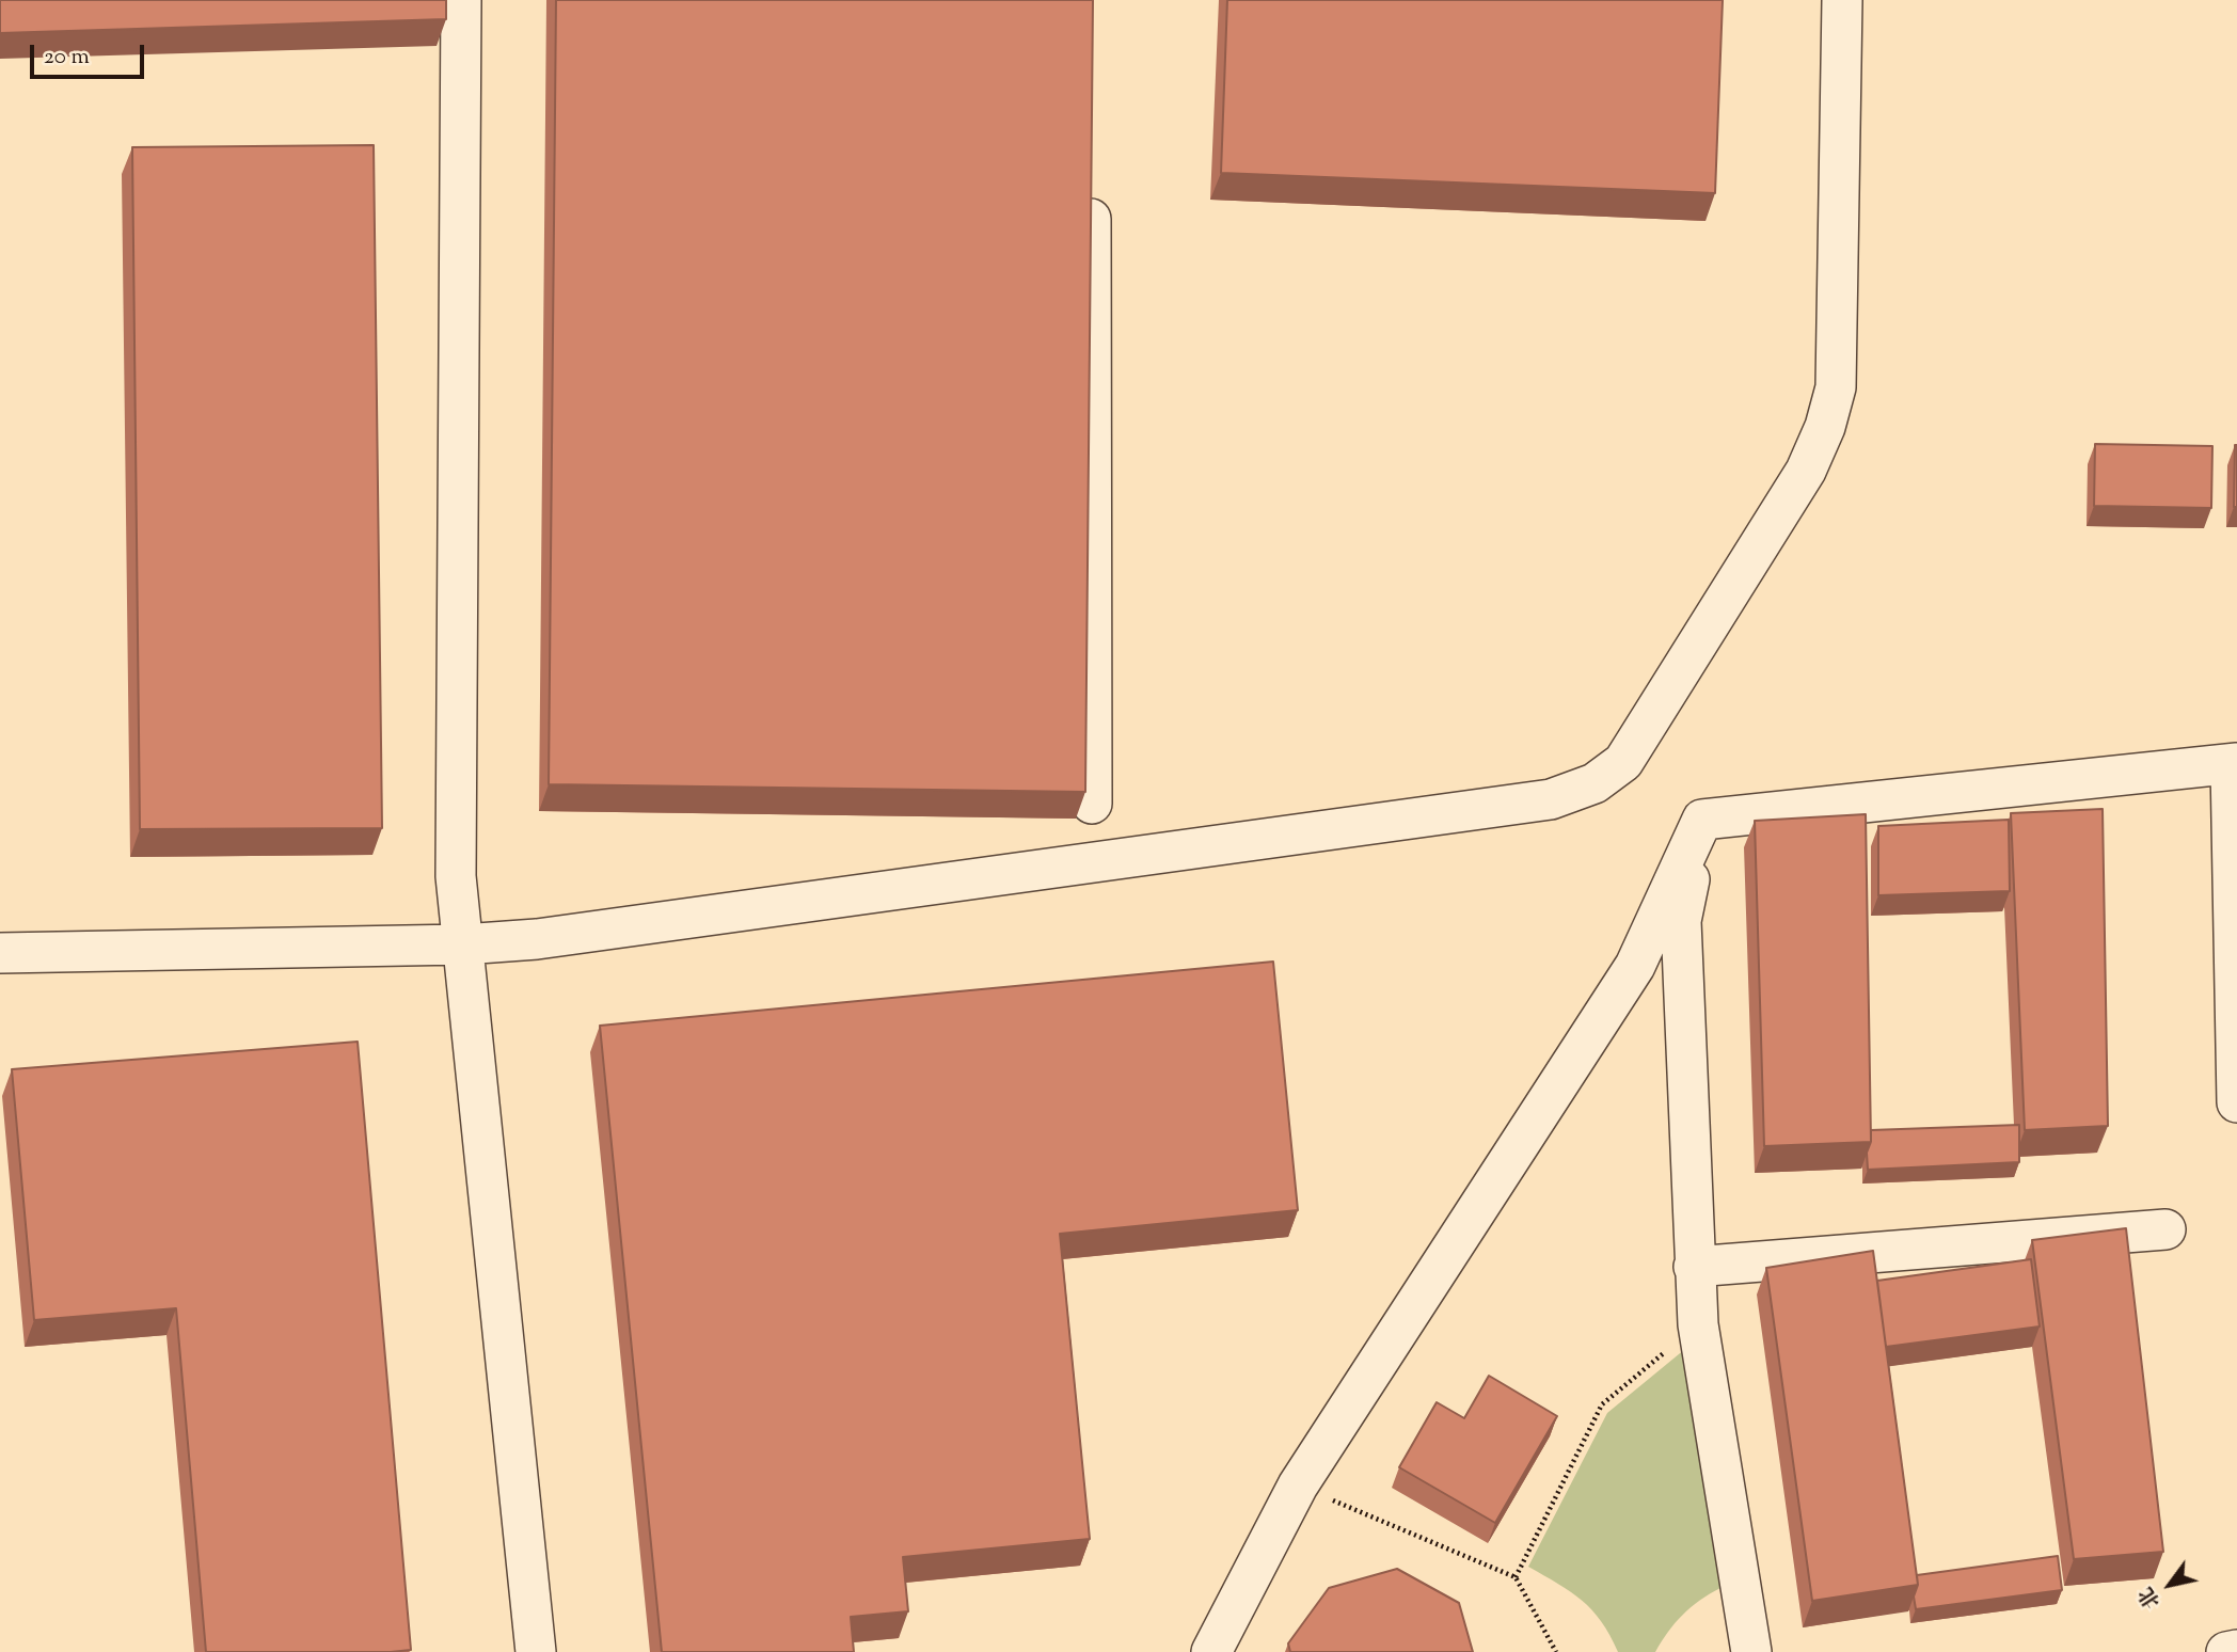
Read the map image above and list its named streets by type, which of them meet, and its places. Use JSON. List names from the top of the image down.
{
  "scale_bar": "20 m",
  "north": "bottom left"
}
